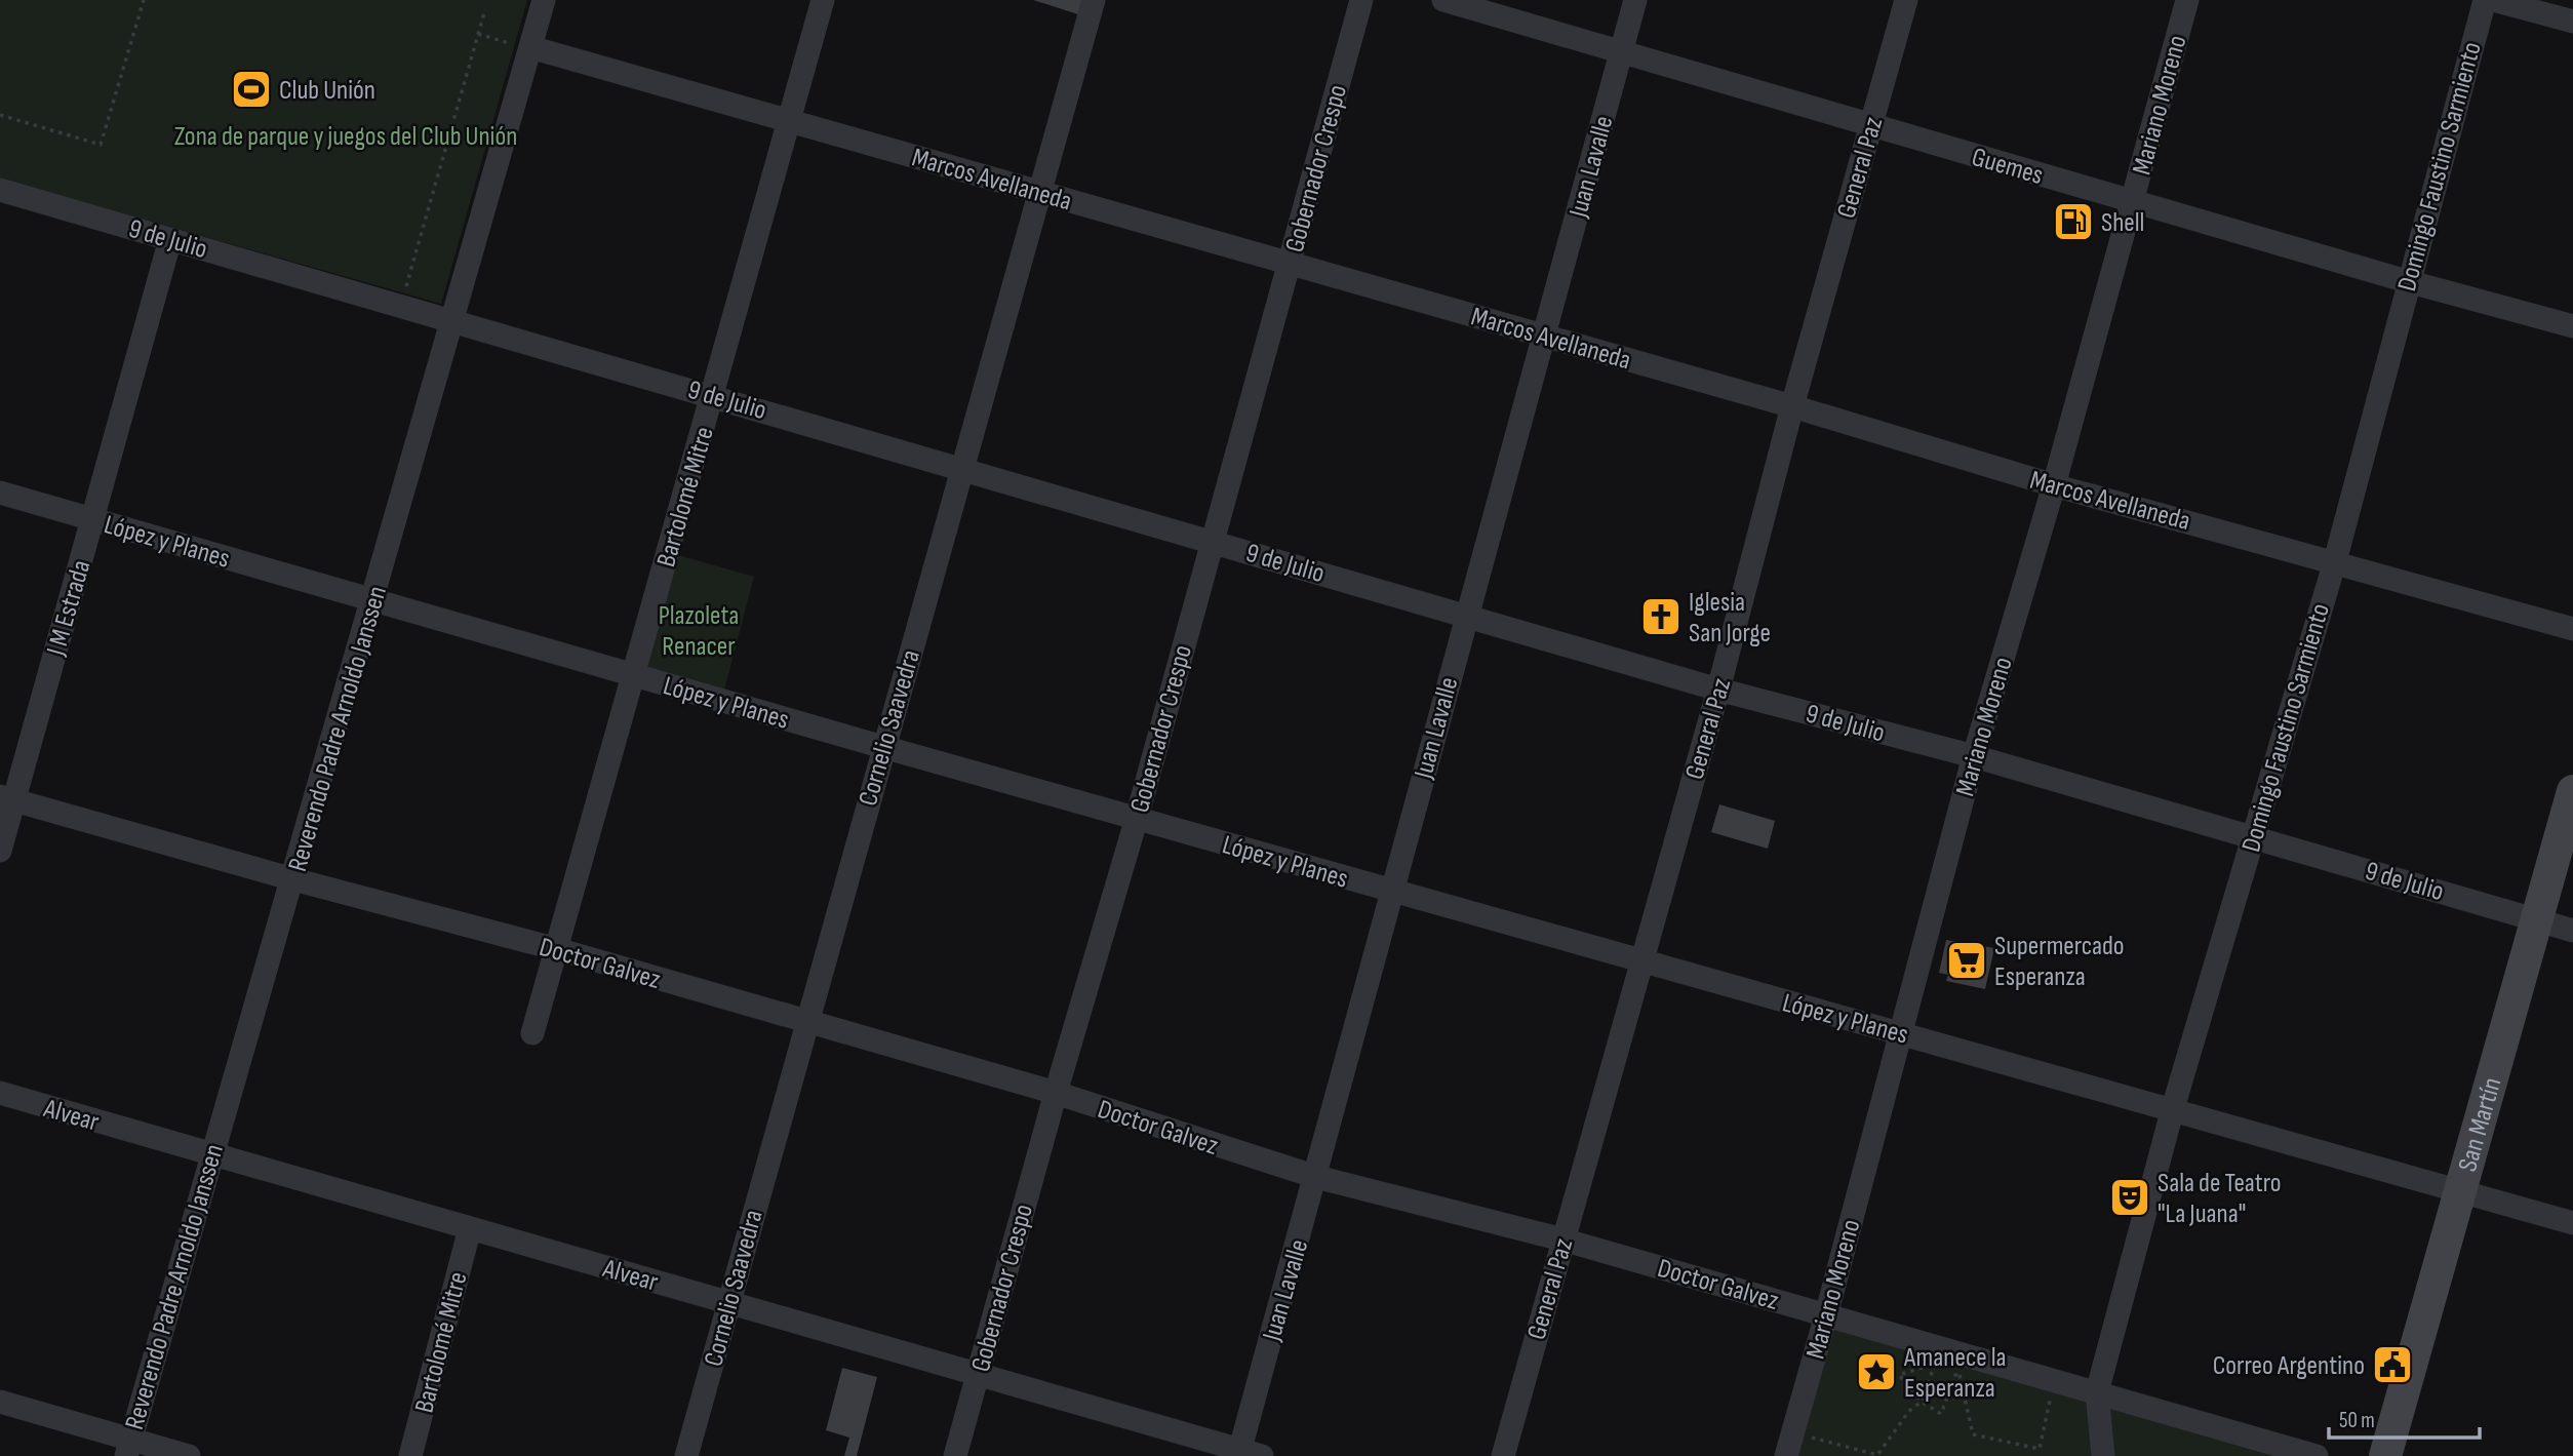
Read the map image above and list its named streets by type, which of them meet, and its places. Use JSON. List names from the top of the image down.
{
  "streets": {
    "main road": ["San Martín"],
    "street": [
      "Mariano Moreno",
      "Guemes",
      "Juan Lavalle",
      "Domingo Faustino Sarmiento",
      "General Paz",
      "Gobernador Crespo",
      "Marcos Avellaneda",
      "9 de Julio",
      "Bartolomé Mitre",
      "López y Planes",
      "J M Estrada",
      "Cornelio Saavedra",
      "Reverendo Padre Arnoldo Janssen",
      "Doctor Galvez",
      "Alvear"
    ]
  },
  "crossings": [
    ["Mariano Moreno", "Guemes"],
    ["Mariano Moreno", "Marcos Avellaneda"],
    ["Mariano Moreno", "9 de Julio"],
    ["Mariano Moreno", "López y Planes"],
    ["Mariano Moreno", "Doctor Galvez"],
    ["Guemes", "Juan Lavalle"],
    ["Guemes", "Domingo Faustino Sarmiento"],
    ["Guemes", "General Paz"],
    ["Juan Lavalle", "Marcos Avellaneda"],
    ["Juan Lavalle", "9 de Julio"],
    ["Juan Lavalle", "López y Planes"],
    ["Juan Lavalle", "Doctor Galvez"],
    ["Juan Lavalle", "Alvear"],
    ["Domingo Faustino Sarmiento", "Marcos Avellaneda"],
    ["Domingo Faustino Sarmiento", "9 de Julio"],
    ["Domingo Faustino Sarmiento", "López y Planes"],
    ["Domingo Faustino Sarmiento", "Doctor Galvez"],
    ["General Paz", "Marcos Avellaneda"],
    ["General Paz", "9 de Julio"],
    ["General Paz", "López y Planes"],
    ["General Paz", "Doctor Galvez"],
    ["Gobernador Crespo", "Marcos Avellaneda"],
    ["Gobernador Crespo", "9 de Julio"],
    ["Gobernador Crespo", "López y Planes"],
    ["Gobernador Crespo", "Doctor Galvez"],
    ["Gobernador Crespo", "Alvear"],
    ["Marcos Avellaneda", "Bartolomé Mitre"],
    ["Marcos Avellaneda", "Cornelio Saavedra"],
    ["Marcos Avellaneda", "Reverendo Padre Arnoldo Janssen"],
    ["9 de Julio", "Bartolomé Mitre"],
    ["9 de Julio", "J M Estrada"],
    ["9 de Julio", "Cornelio Saavedra"],
    ["9 de Julio", "Reverendo Padre Arnoldo Janssen"],
    ["9 de Julio", "San Martín"],
    ["Bartolomé Mitre", "López y Planes"],
    ["Bartolomé Mitre", "Doctor Galvez"],
    ["Bartolomé Mitre", "Alvear"],
    ["López y Planes", "J M Estrada"],
    ["López y Planes", "Cornelio Saavedra"],
    ["López y Planes", "Reverendo Padre Arnoldo Janssen"],
    ["López y Planes", "San Martín"],
    ["J M Estrada", "Doctor Galvez"],
    ["Cornelio Saavedra", "Doctor Galvez"],
    ["Cornelio Saavedra", "Alvear"],
    ["Reverendo Padre Arnoldo Janssen", "Doctor Galvez"],
    ["Reverendo Padre Arnoldo Janssen", "Alvear"]
  ],
  "parks": ["Zona de parque y juegos del Club Unión", "Plazoleta Renacer"],
  "places": {
    "sports": ["Club Unión"],
    "fuel station": ["Shell"],
    "church": ["Iglesia San Jorge"],
    "supermarket": ["Supermercado Esperanza"],
    "theatre": ["Sala de Teatro \"La Juana\""],
    "public building": ["Correo Argentino"],
    "place": ["Amanece la Esperanza"]
  },
  "scale_bar": "50 m"
}
